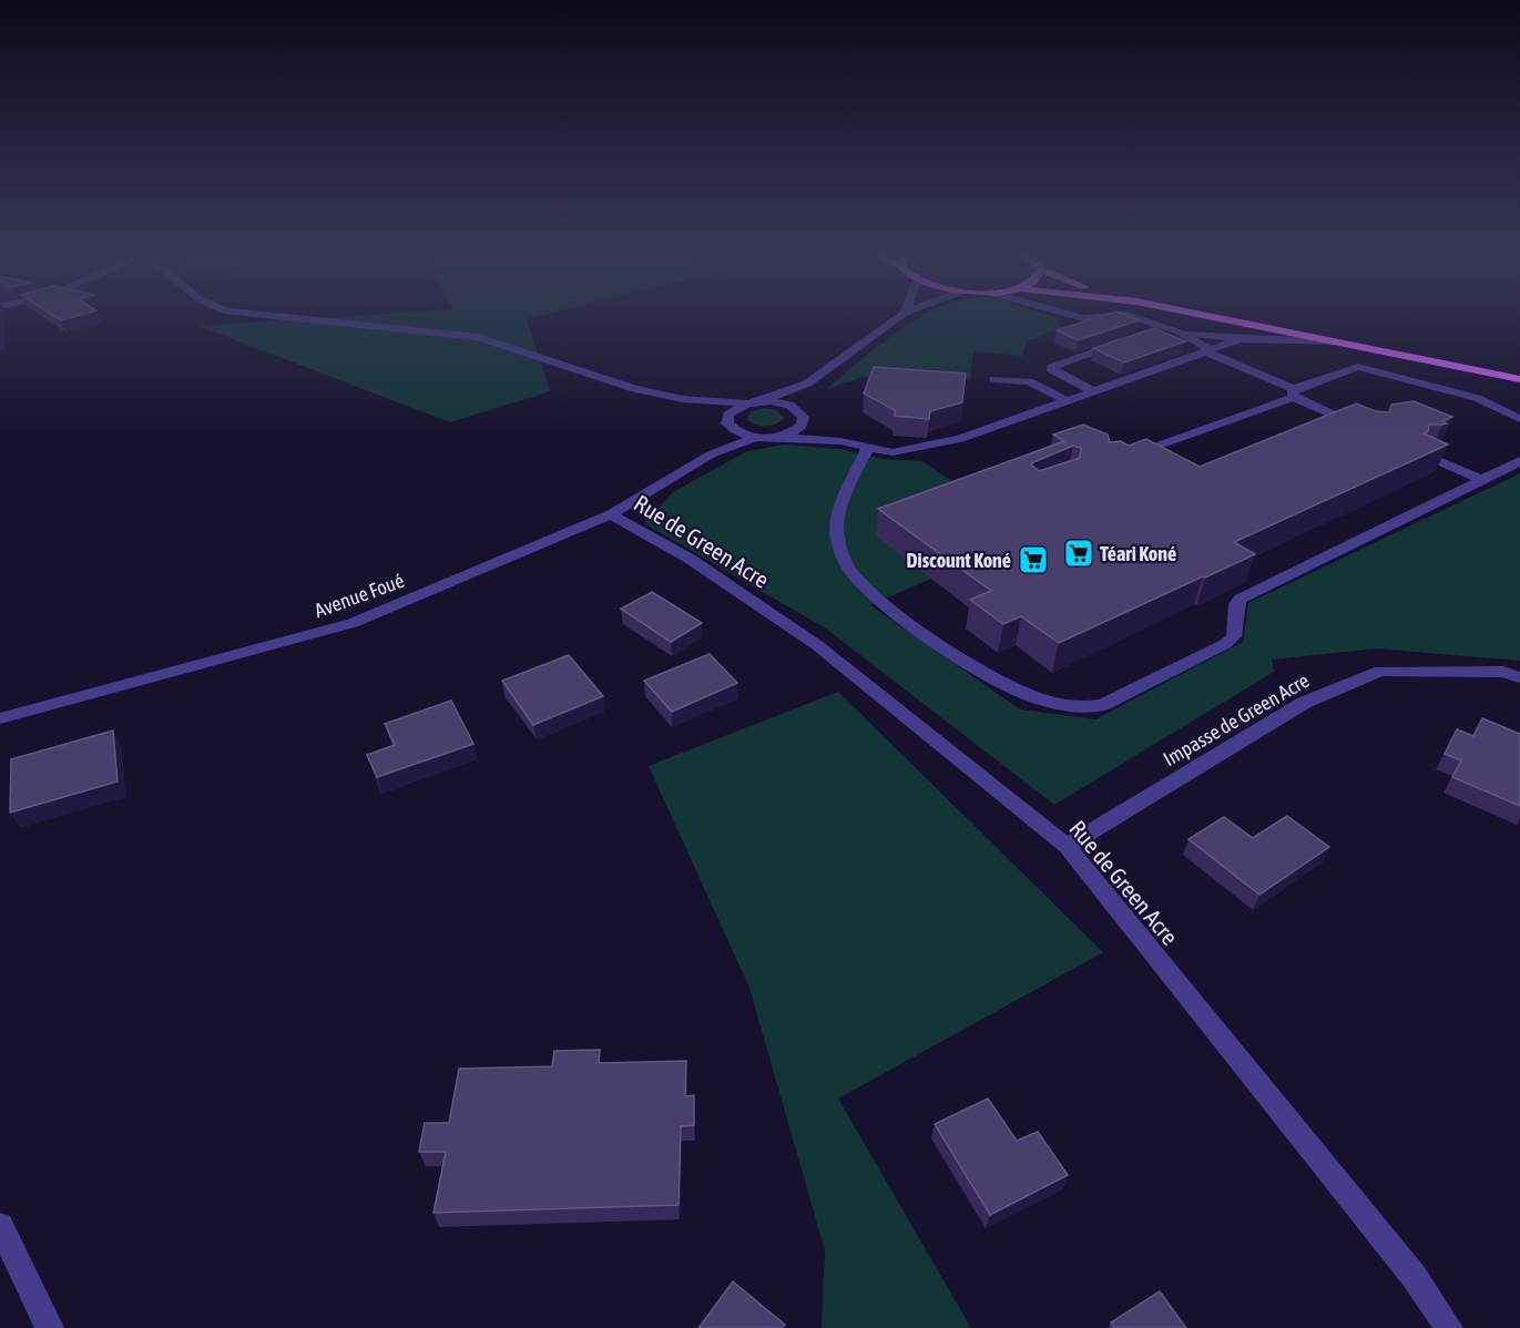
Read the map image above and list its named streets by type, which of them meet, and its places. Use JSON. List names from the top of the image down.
{
  "streets": {
    "street": ["Rue de Green Acre", "Avenue Foué", "Impasse de Green Acre"]
  },
  "crossings": [
    ["Rue de Green Acre", "Avenue Foué"],
    ["Rue de Green Acre", "Impasse de Green Acre"]
  ],
  "places": {
    "supermarket": ["Téari Koné", "Discount Koné"]
  }
}
